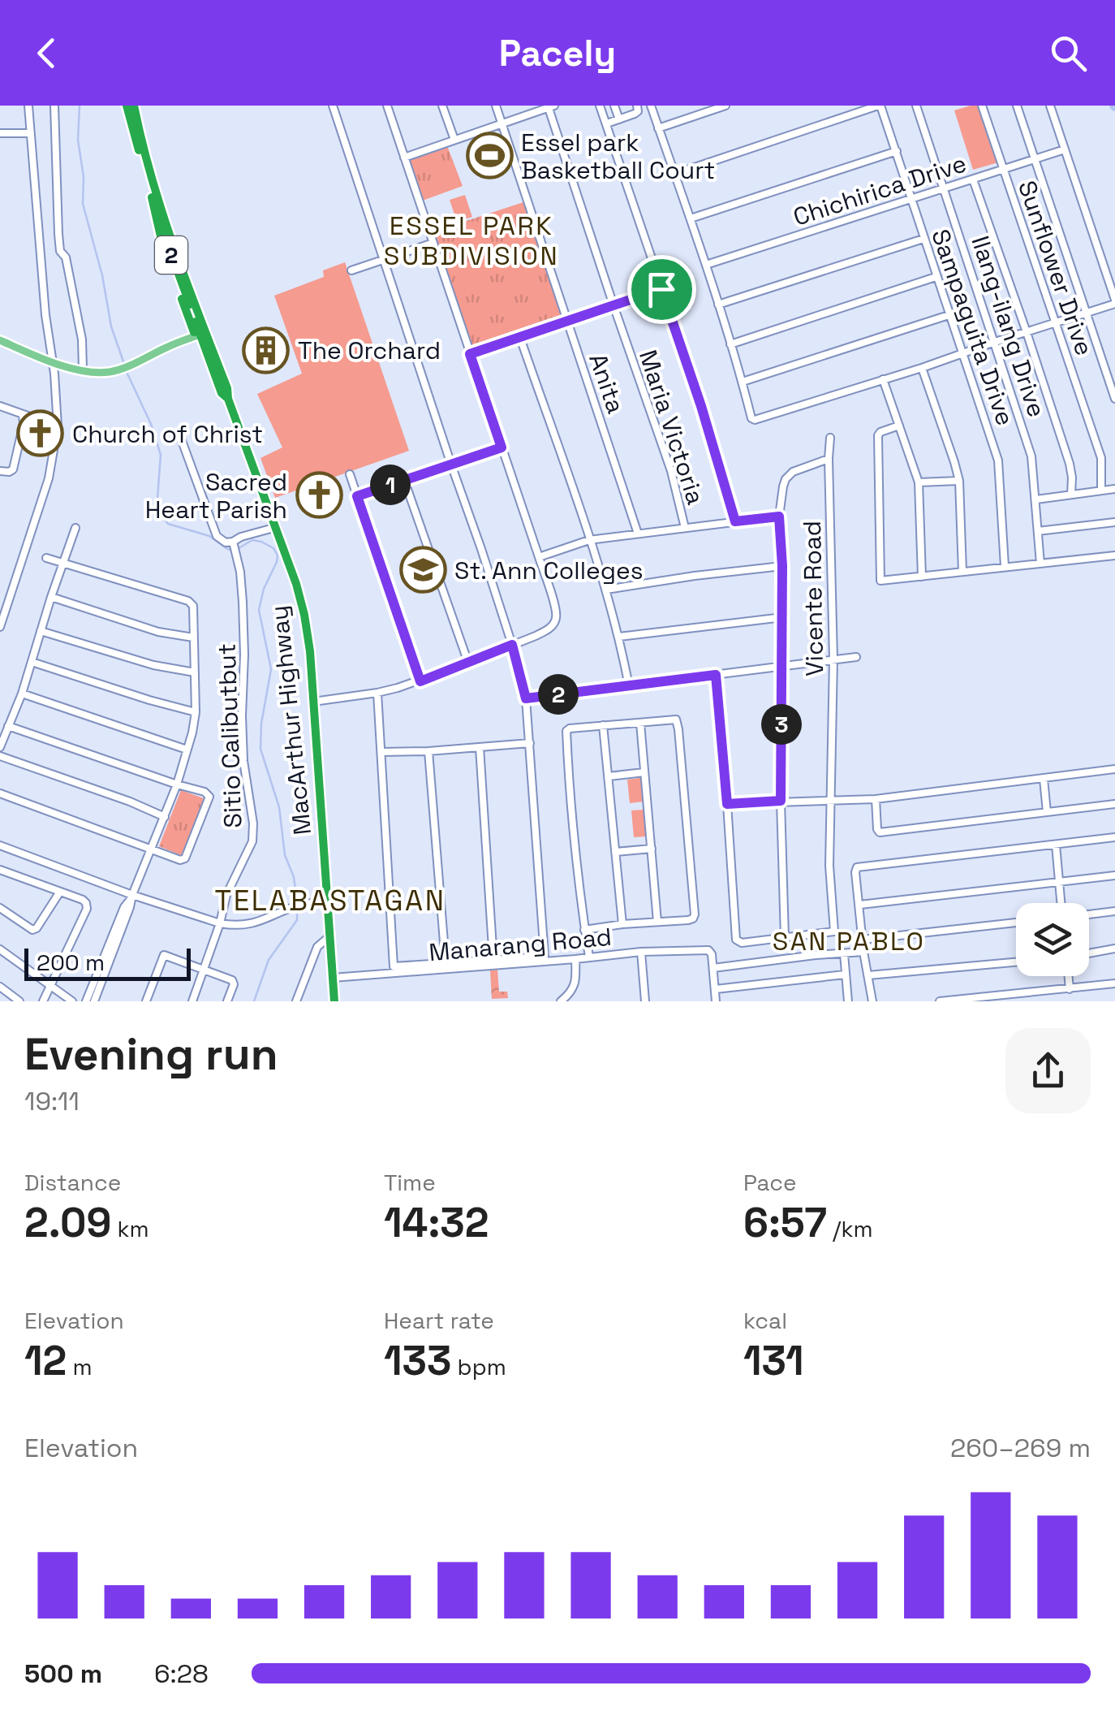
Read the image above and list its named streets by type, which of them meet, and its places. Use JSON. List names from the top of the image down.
{
  "streets": {
    "highway": ["2", "MacArthur Highway"],
    "street": [
      "Chichirica Drive",
      "Sunflower Drive",
      "Ilang-ilang Drive",
      "Sampaguita Drive",
      "Anita",
      "Maria Victoria",
      "Vicente Road",
      "Sitio Calibutbut",
      "Manarang Road"
    ]
  },
  "crossings": [
    ["Chichirica Drive", "Sunflower Drive"],
    ["Chichirica Drive", "Ilang-ilang Drive"],
    ["Chichirica Drive", "Sampaguita Drive"],
    ["MacArthur Highway", "Manarang Road"]
  ],
  "districts": ["ESSEL PARK SUBDIVISION", "TELABASTAGAN", "SAN PABLO"],
  "places": {
    "sports": ["Essel park Basketball Court"],
    "building": ["The Orchard"],
    "church": ["Church of Christ", "Sacred Heart Parish"],
    "school or university": ["St. Ann Colleges"]
  },
  "scale_bar": "200 m",
  "page": {
    "header": "Pacely",
    "pins": ["1", "2", "3"],
    "scale": "200 m",
    "heading": ["Evening run", "19:11"],
    "stats": [
      ["Distance", "2.09 km"],
      ["Time", "14:32"],
      ["Pace", "6:57 /km"],
      ["Elevation", "12 m"],
      ["Heart rate", "133 bpm"],
      ["kcal", "131"]
    ],
    "chart": ["Elevation", "260–269 m"],
    "list": [
      {
        "name": "500 m",
        "note": "6:28"
      }
    ]
  }
}
